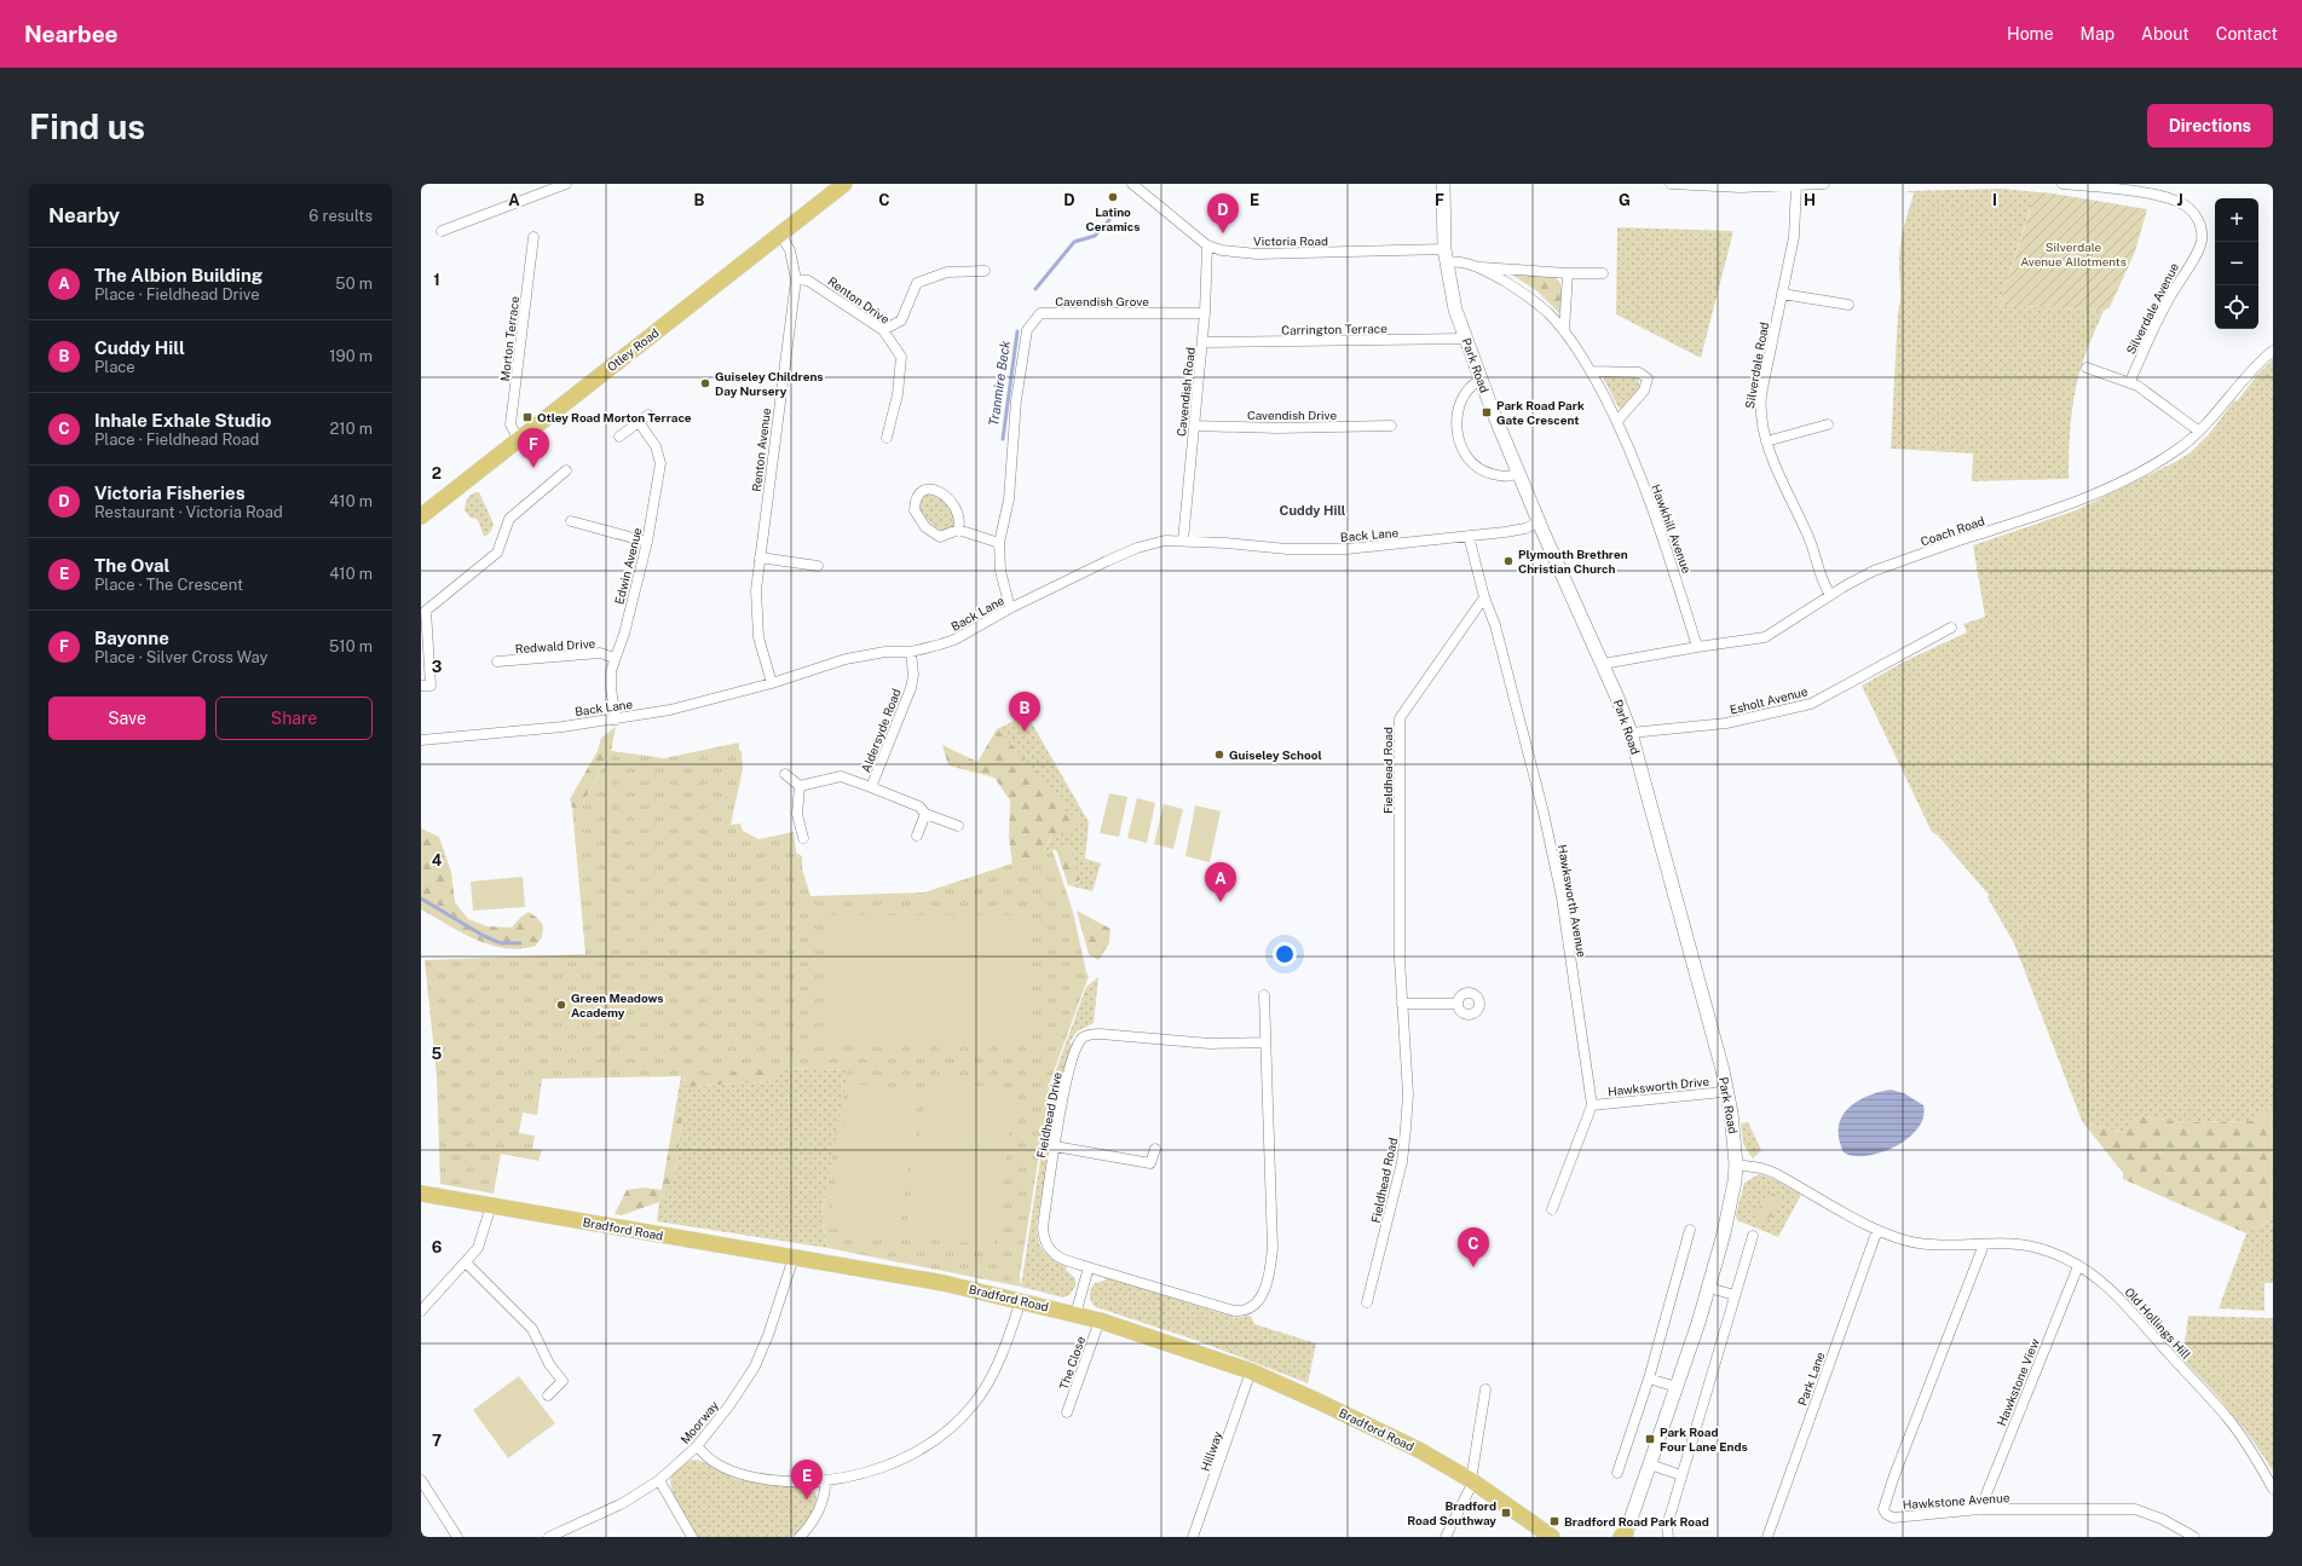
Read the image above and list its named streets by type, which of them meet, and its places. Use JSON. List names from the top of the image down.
{
  "streets": {
    "main road": ["Otley Road", "Park Road", "Bradford Road"],
    "street": [
      "Victoria Road",
      "Renton Drive",
      "Cavendish Grove",
      "Silverdale Avenue",
      "Carrington Terrace",
      "Morton Terrace",
      "Silverdale Road",
      "Cavendish Road",
      "Cavendish Drive",
      "Renton Avenue",
      "Hawkhill Avenue",
      "Coach Road",
      "Back Lane",
      "Edwin Avenue",
      "Redwald Drive",
      "Esholt Avenue",
      "Aldersyde Road",
      "Fieldhead Road",
      "Hawksworth Avenue",
      "Hawksworth Drive",
      "Fieldhead Drive",
      "Old Hollings Hill",
      "The Close",
      "Park Lane",
      "Hawkstone View",
      "Moorway",
      "Hillway",
      "Hawkstone Avenue"
    ]
  },
  "crossings": [
    ["Victoria Road", "Park Road"],
    ["Victoria Road", "Cavendish Road"],
    ["Victoria Road", "Hawkhill Avenue"],
    ["Renton Drive", "Renton Avenue"],
    ["Cavendish Grove", "Cavendish Road"],
    ["Cavendish Grove", "Back Lane"],
    ["Carrington Terrace", "Park Road"],
    ["Carrington Terrace", "Cavendish Road"],
    ["Morton Terrace", "Otley Road"],
    ["Otley Road", "Renton Avenue"],
    ["Park Road", "Hawkhill Avenue"],
    ["Park Road", "Coach Road"],
    ["Park Road", "Back Lane"],
    ["Park Road", "Esholt Avenue"],
    ["Park Road", "Hawksworth Drive"],
    ["Park Road", "Old Hollings Hill"],
    ["Silverdale Road", "Coach Road"],
    ["Cavendish Road", "Cavendish Drive"],
    ["Cavendish Road", "Back Lane"],
    ["Renton Avenue", "Back Lane"],
    ["Hawkhill Avenue", "Coach Road"],
    ["Back Lane", "Edwin Avenue"],
    ["Back Lane", "Aldersyde Road"],
    ["Edwin Avenue", "Redwald Drive"],
    ["Fieldhead Road", "Hawksworth Avenue"],
    ["Hawksworth Avenue", "Hawksworth Drive"],
    ["Bradford Road", "The Close"],
    ["Bradford Road", "Moorway"],
    ["Bradford Road", "Hillway"],
    ["Old Hollings Hill", "Park Lane"],
    ["Old Hollings Hill", "Hawkstone View"],
    ["Old Hollings Hill", "Hawkstone Avenue"],
    ["Hawkstone View", "Hawkstone Avenue"]
  ],
  "districts": ["Cuddy Hill"],
  "water": ["Tranmire Beck"],
  "parks": ["Silverdale Avenue Allotments"],
  "places": {
    "other": [
      "Latino Ceramics",
      "Guiseley Childrens Day Nursery",
      "Plymouth Brethren Christian Church",
      "Guiseley School",
      "Green Meadows Academy"
    ],
    "transit": [
      "Park Road Park Gate Crescent",
      "Otley Road Morton Terrace",
      "Park Road Four Lane Ends",
      "Bradford Road Southway",
      "Bradford Road Park Road"
    ]
  },
  "page": {
    "header": "Nearbee",
    "nav": [
      "Home",
      "Map",
      "About",
      "Contact"
    ],
    "buttons": [
      "Directions",
      ["Save", "Share"]
    ],
    "title": "Find us",
    "heading": ["Nearby", "6 results"],
    "pins": [
      "D",
      "F",
      "B",
      "A",
      "C",
      "E"
    ],
    "map_buttons": ["+", "−"],
    "list": [
      {
        "mark": "A",
        "name": "The Albion Building",
        "note": "Place · Fieldhead Drive",
        "value": "50 m"
      },
      {
        "mark": "B",
        "name": "Cuddy Hill",
        "note": "Place",
        "value": "190 m"
      },
      {
        "mark": "C",
        "name": "Inhale Exhale Studio",
        "note": "Place · Fieldhead Road",
        "value": "210 m"
      },
      {
        "mark": "D",
        "name": "Victoria Fisheries",
        "note": "Restaurant · Victoria Road",
        "value": "410 m"
      },
      {
        "mark": "E",
        "name": "The Oval",
        "note": "Place · The Crescent",
        "value": "410 m"
      },
      {
        "mark": "F",
        "name": "Bayonne",
        "note": "Place · Silver Cross Way",
        "value": "510 m"
      }
    ]
  },
  "grid": {
    "columns": [
      "A",
      "B",
      "C",
      "D",
      "E",
      "F",
      "G",
      "H",
      "I",
      "J"
    ],
    "rows": [
      "1",
      "2",
      "3",
      "4",
      "5",
      "6",
      "7"
    ]
  }
}
